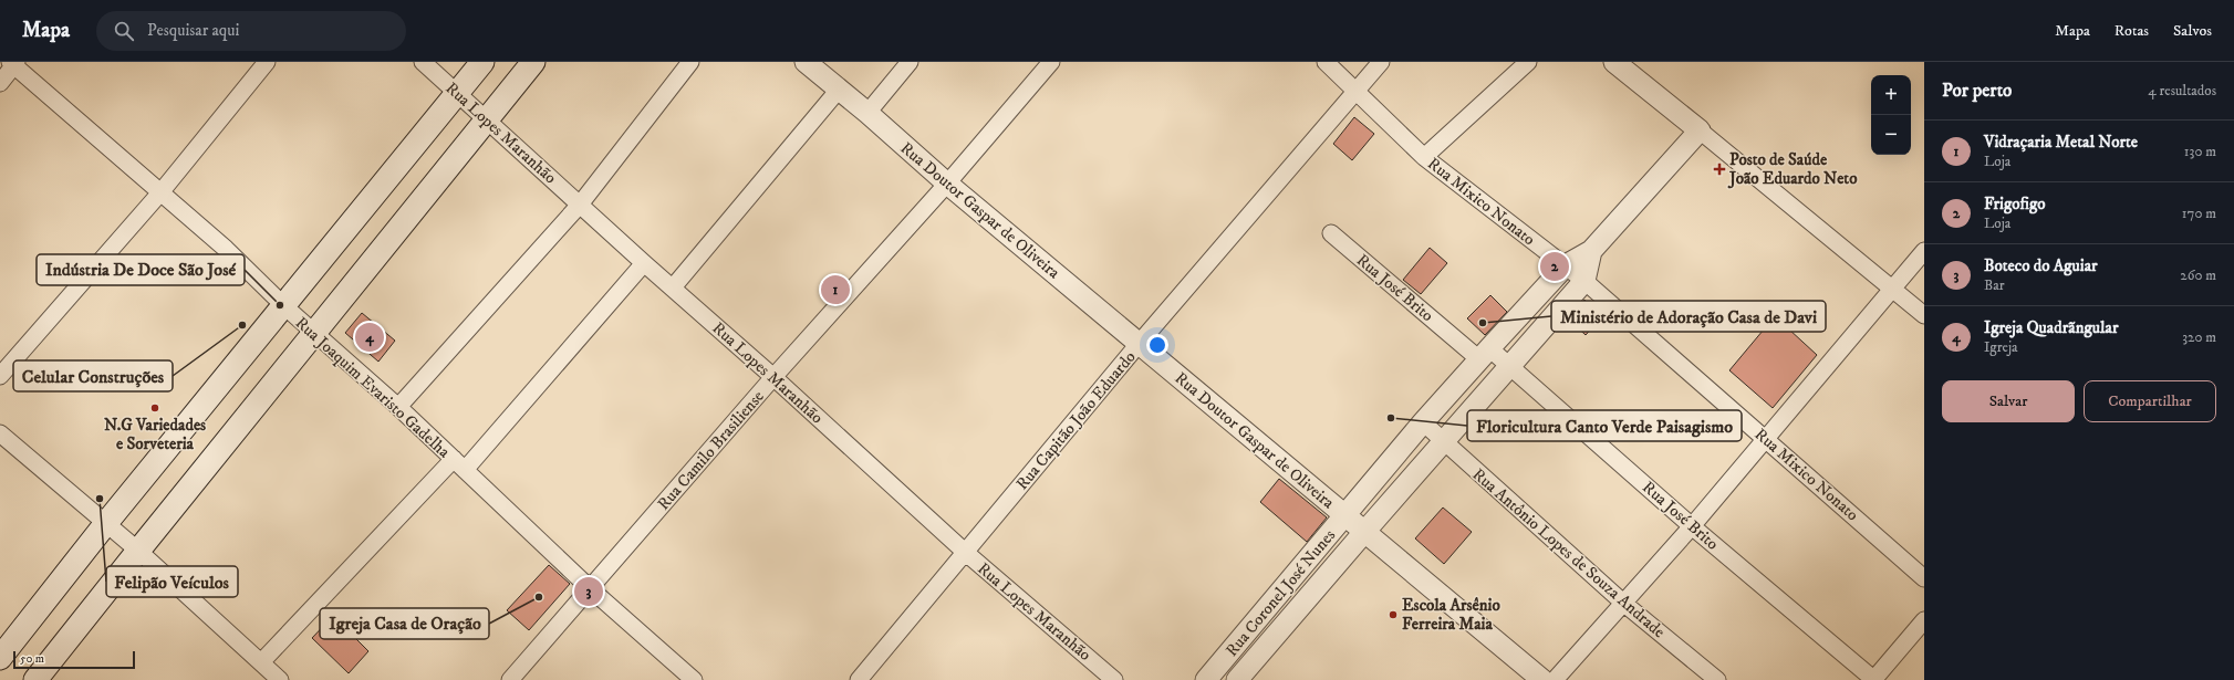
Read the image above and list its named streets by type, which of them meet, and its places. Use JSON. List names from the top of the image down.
{
  "streets": {
    "street": [
      "Rua Lopes Maranhão",
      "Rua Mixico Nonato",
      "Rua Doutor Gaspar de Oliveira",
      "Rua José Brito",
      "Rua Joaquim Evaristo Gadelha",
      "Rua Capitão João Eduardo",
      "Rua Camilo Brasiliense",
      "Rua Antônio Lopes de Souza Andrade",
      "Rua Coronel José Nunes"
    ]
  },
  "crossings": [
    ["Rua Lopes Maranhão", "Rua Capitão João Eduardo"],
    ["Rua Lopes Maranhão", "Rua Camilo Brasiliense"],
    ["Rua Mixico Nonato", "Rua Capitão João Eduardo"],
    ["Rua Mixico Nonato", "Rua Coronel José Nunes"],
    ["Rua Doutor Gaspar de Oliveira", "Rua Capitão João Eduardo"],
    ["Rua Doutor Gaspar de Oliveira", "Rua Camilo Brasiliense"],
    ["Rua Doutor Gaspar de Oliveira", "Rua Coronel José Nunes"],
    ["Rua José Brito", "Rua Coronel José Nunes"],
    ["Rua Joaquim Evaristo Gadelha", "Rua Camilo Brasiliense"],
    ["Rua Antônio Lopes de Souza Andrade", "Rua Coronel José Nunes"]
  ],
  "places": {
    "health": ["Posto de Saúde João Eduardo Neto"],
    "other": [
      "Indústria De Doce São José",
      "Ministério de Adoração Casa de Davi",
      "Celular Construções",
      "N.G Variedades e Sorveteria",
      "Floricultura Canto Verde Paisagismo",
      "Felipão Veículos",
      "Igreja Casa de Oração",
      "Escola Arsênio Ferreira Maia"
    ]
  },
  "scale_bar": "50 m",
  "page": {
    "header": "Mapa",
    "search": "Pesquisar aqui",
    "nav": ["Mapa", "Rotas", "Salvos"],
    "heading": ["Por perto", "4 resultados"],
    "map_buttons": ["+", "−"],
    "list": [
      {
        "mark": "1",
        "name": "Vidraçaria Metal Norte",
        "note": "Loja",
        "value": "130 m"
      },
      {
        "mark": "2",
        "name": "Frigofigo",
        "note": "Loja",
        "value": "170 m"
      },
      {
        "mark": "3",
        "name": "Boteco do Aguiar",
        "note": "Bar",
        "value": "260 m"
      },
      {
        "mark": "4",
        "name": "Igreja Quadrãngular",
        "note": "Igreja",
        "value": "320 m"
      }
    ],
    "pins": [
      "2",
      "1",
      "4",
      "3"
    ],
    "buttons": ["Salvar", "Compartilhar"],
    "scale": "50 m"
  }
}
